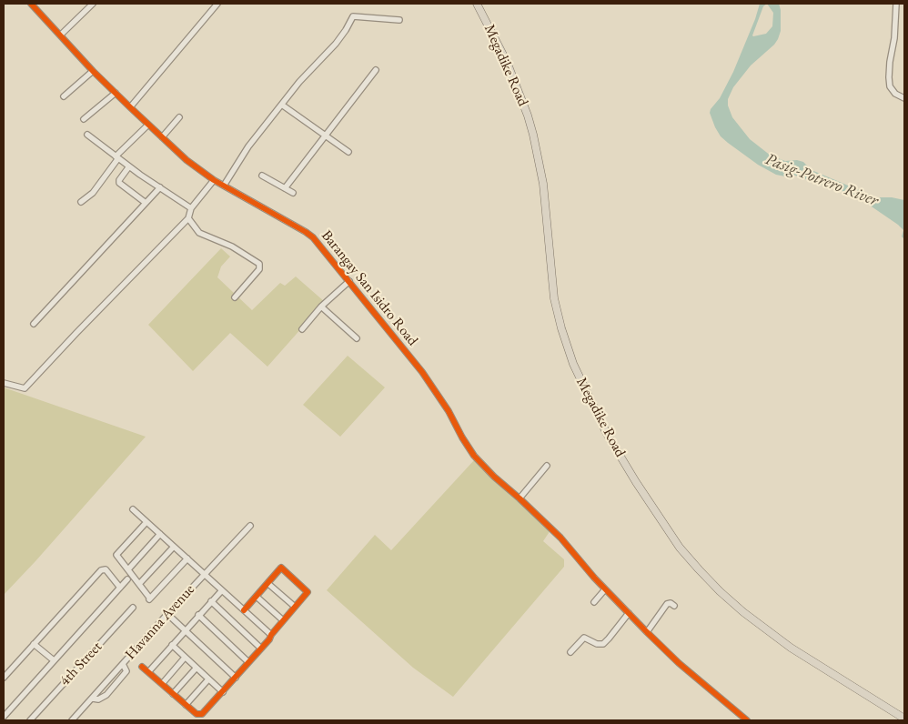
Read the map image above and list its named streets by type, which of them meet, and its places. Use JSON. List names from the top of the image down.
{
  "streets": {
    "main road": ["Megadike Road"],
    "street": ["Barangay San Isidro Road", "Havanna Avenue", "4th Street"]
  },
  "water": ["Pasig-Potrero River"]
}
